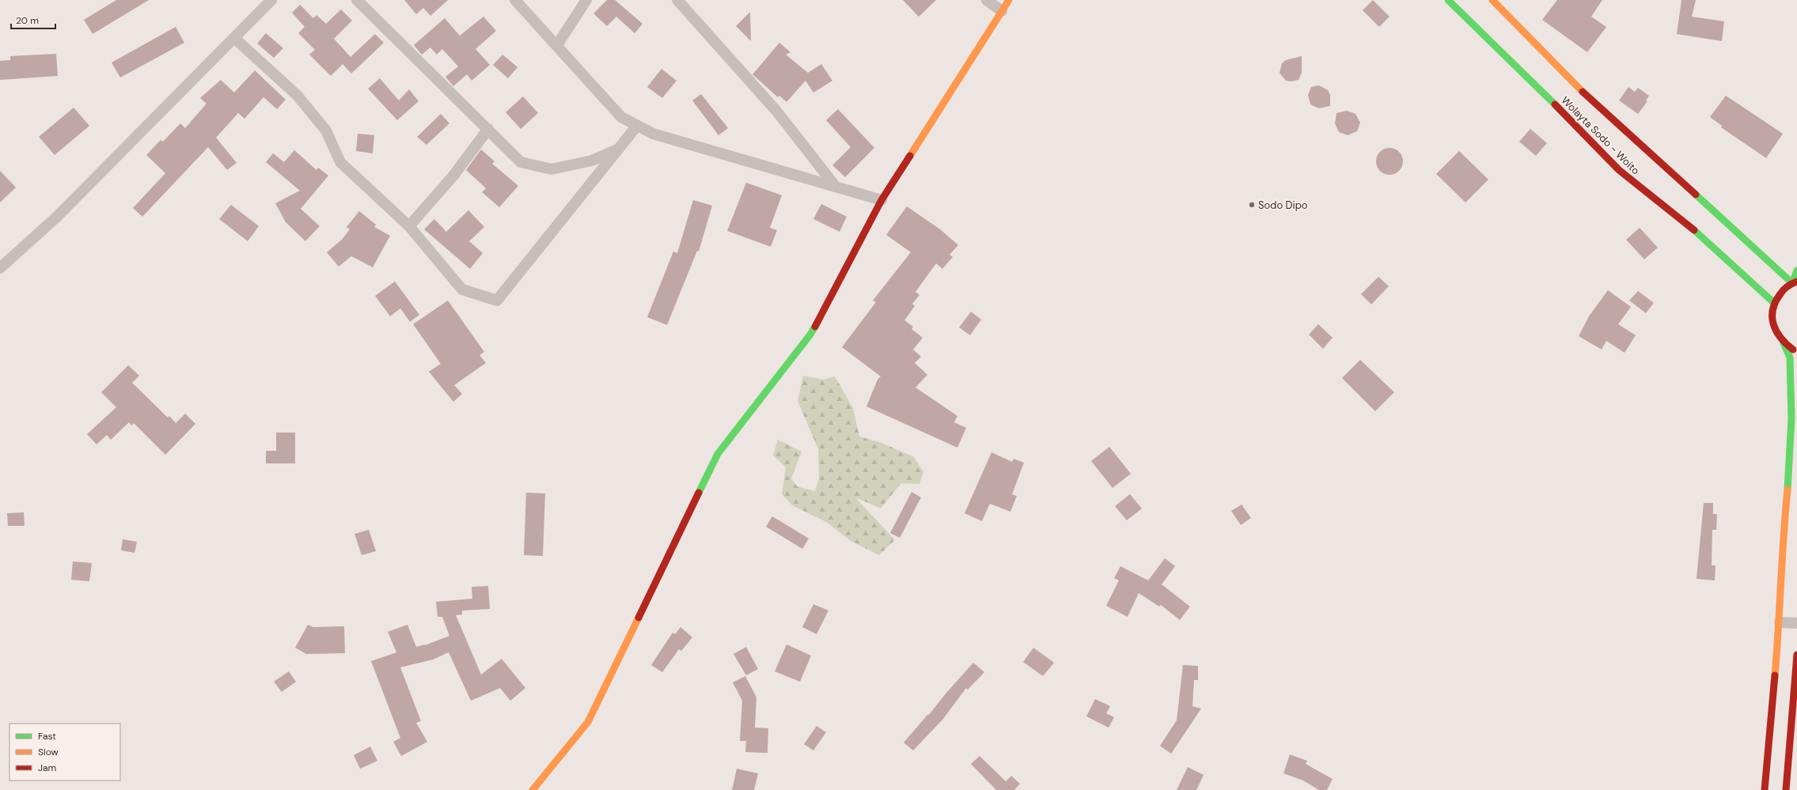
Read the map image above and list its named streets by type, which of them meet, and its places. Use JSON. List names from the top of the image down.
{
  "streets": {
    "main road": ["Wolayta Sodo - Woito"]
  },
  "places": ["Sodo Dipo"],
  "legend": ["Fast", "Slow", "Jam"],
  "scale_bar": "20 m"
}
